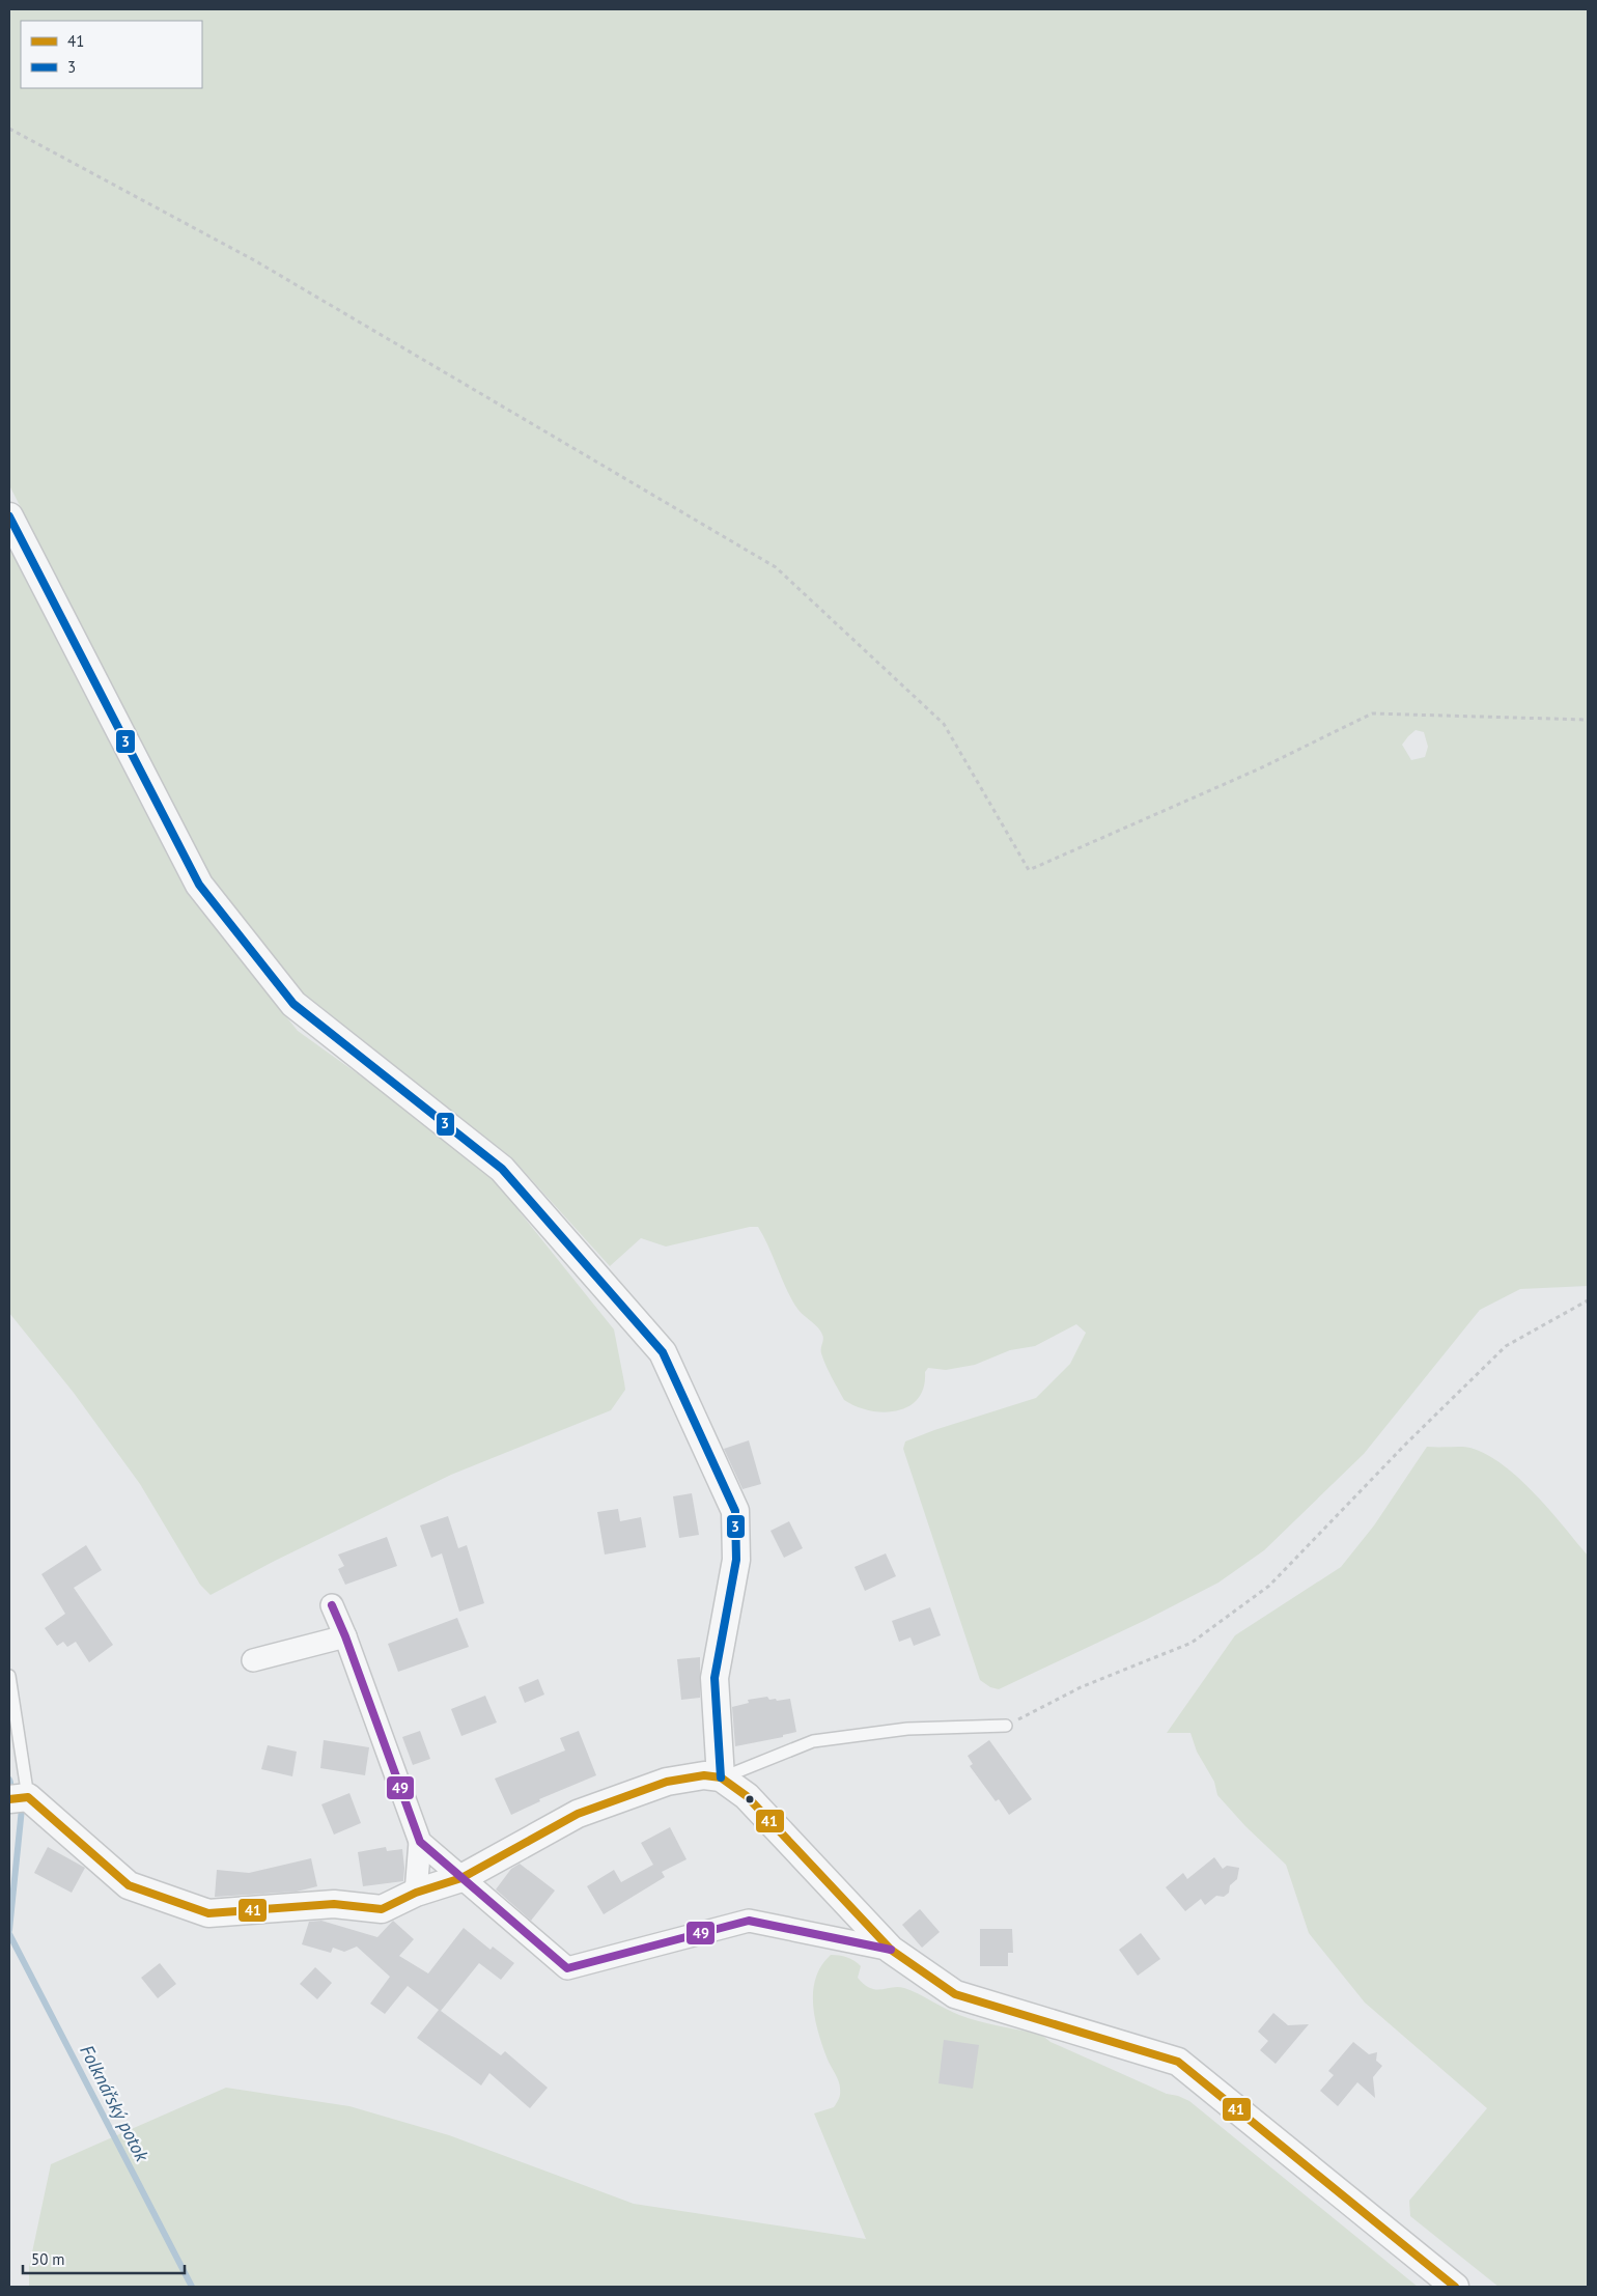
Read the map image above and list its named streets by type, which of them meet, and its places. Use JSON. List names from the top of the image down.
{
  "water": ["Folknářský potok"],
  "lines": ["transit line 3", "transit line 49", "transit line 41"],
  "legend": ["41", "3"],
  "scale_bar": "50 m"
}
